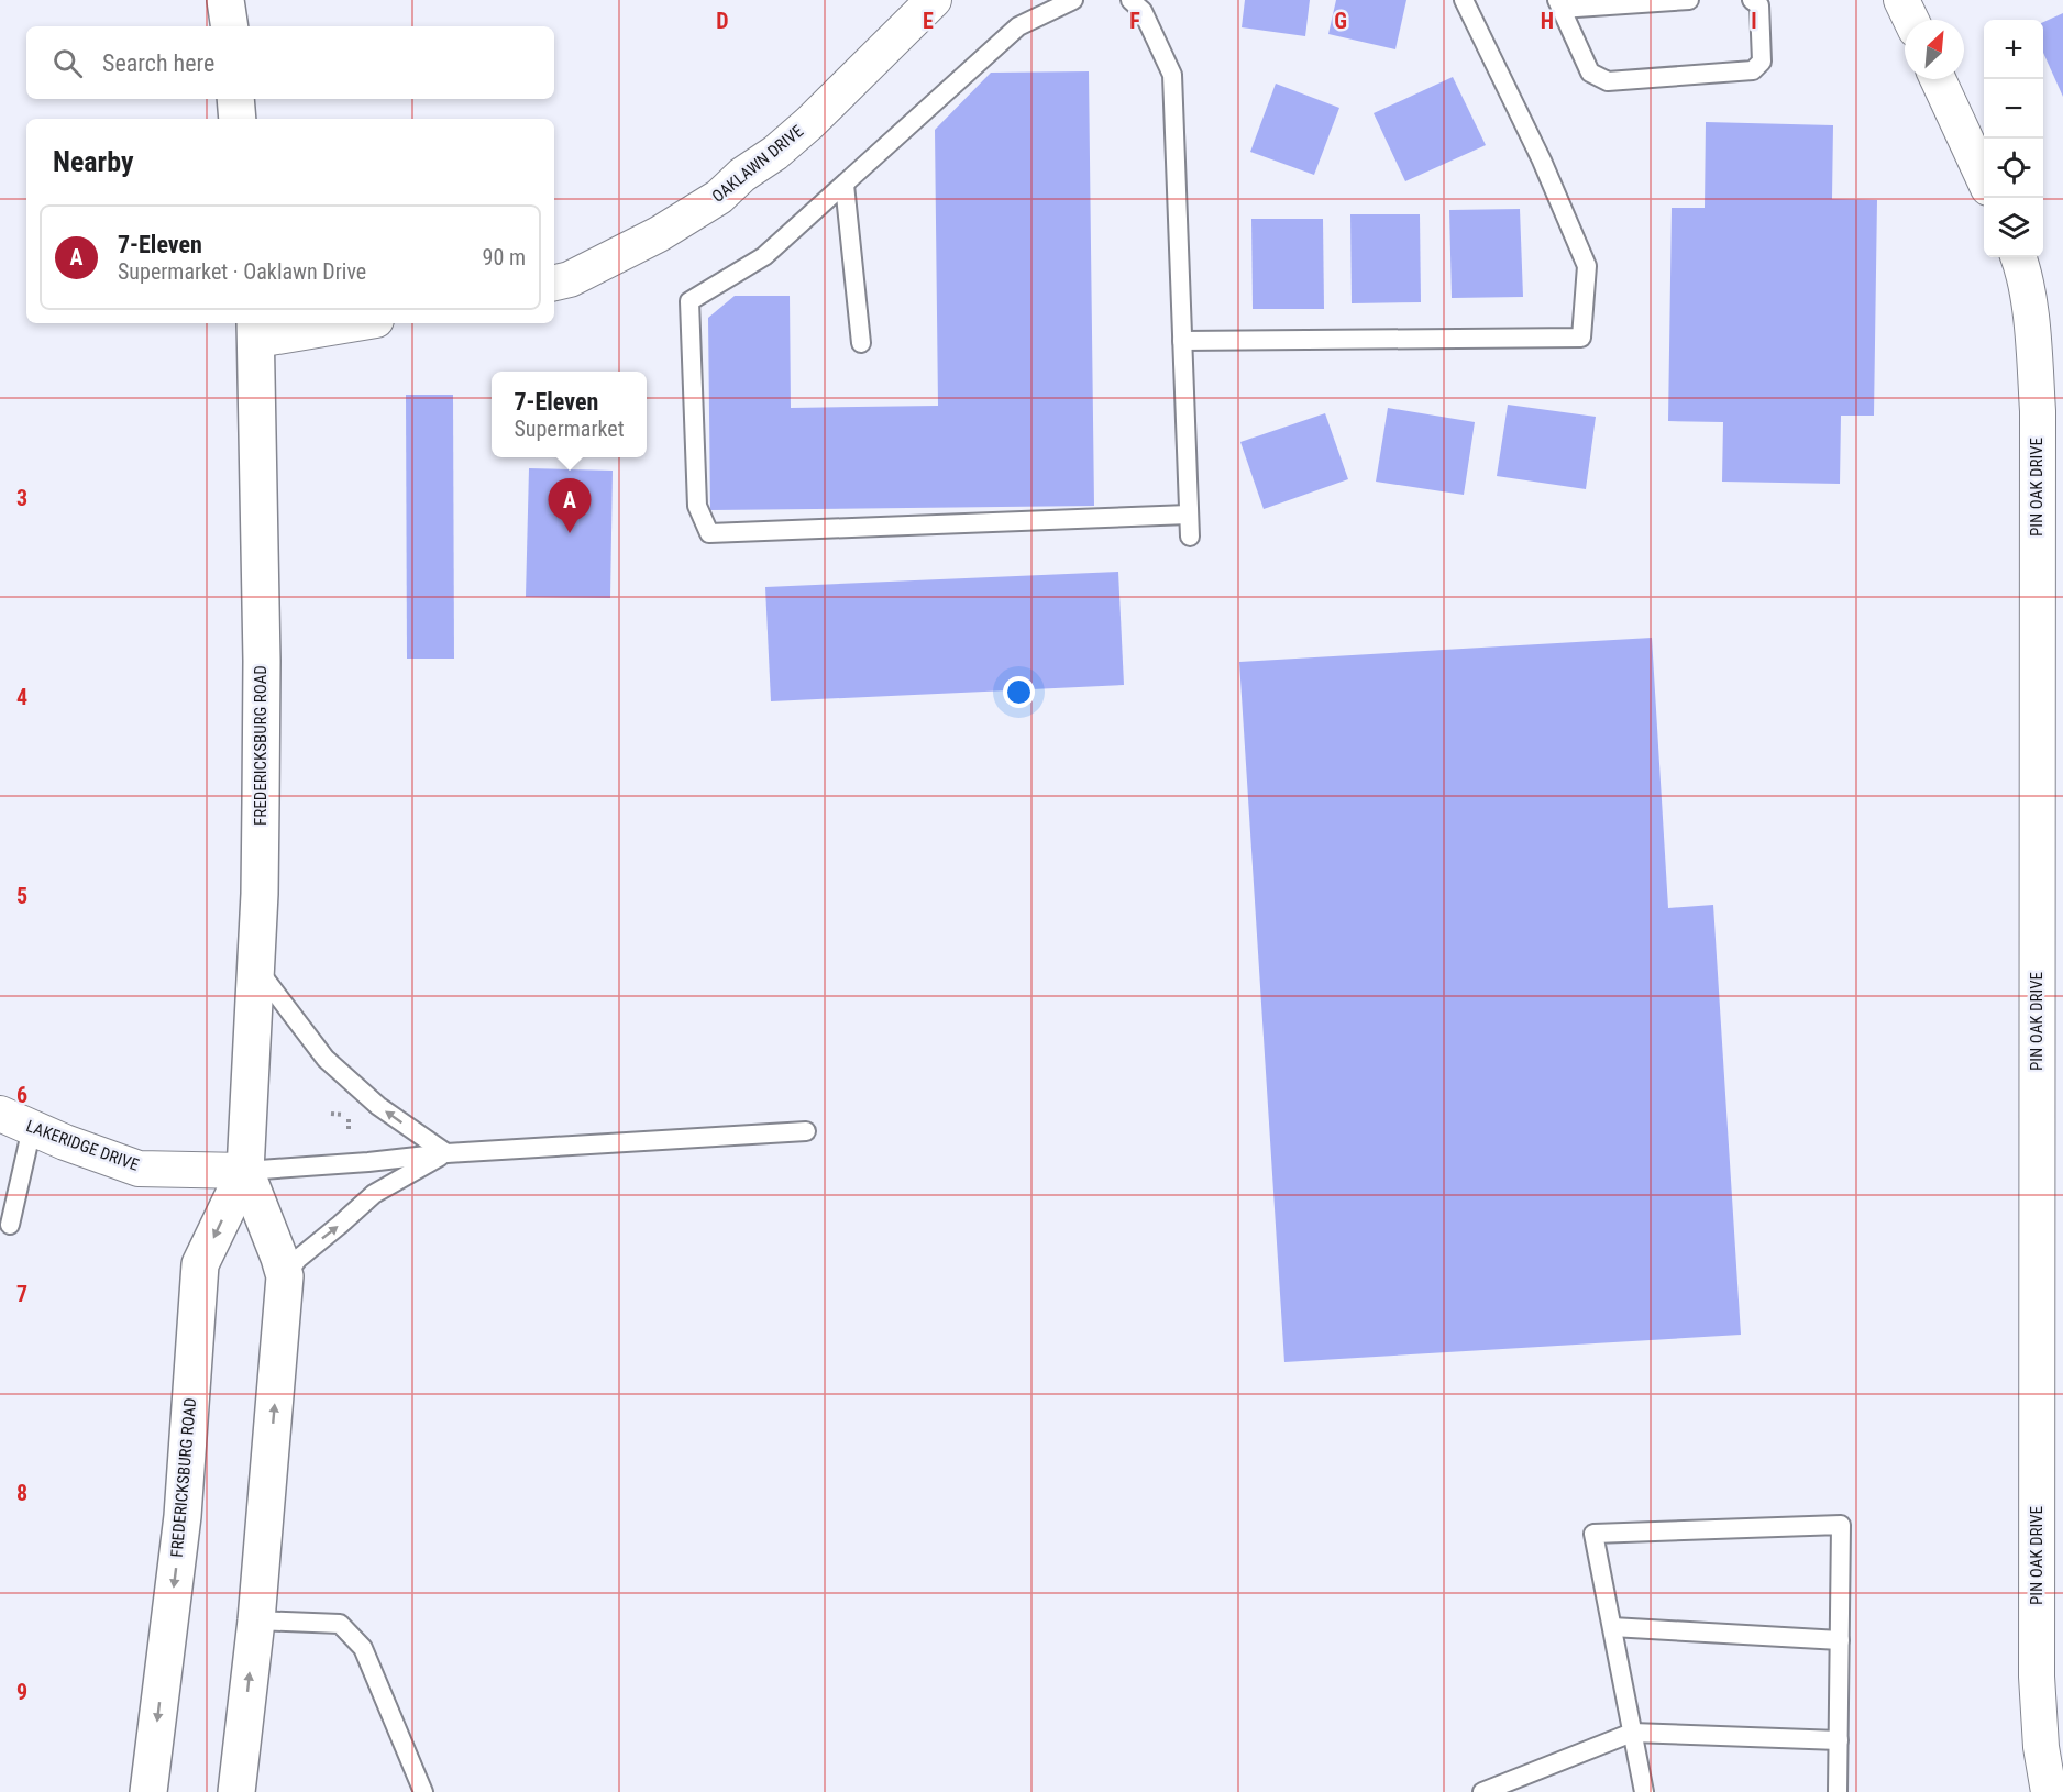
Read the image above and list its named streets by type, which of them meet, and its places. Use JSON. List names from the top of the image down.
{
  "streets": {
    "main road": ["FREDERICKSBURG ROAD"],
    "street": ["OAKLAWN DRIVE", "PIN OAK DRIVE", "LAKERIDGE DRIVE"]
  },
  "crossings": [
    ["FREDERICKSBURG ROAD", "LAKERIDGE DRIVE"]
  ],
  "north": "top right",
  "page": {
    "map_buttons": ["+", "−"],
    "search": "Search here",
    "heading": "Nearby",
    "list": [
      {
        "mark": "A",
        "name": "7-Eleven",
        "note": "Supermarket · Oaklawn Drive",
        "value": "90 m"
      }
    ],
    "popup": ["7-Eleven", "Supermarket"],
    "pins": "A"
  },
  "grid": {
    "columns": [
      "D",
      "E",
      "F",
      "G",
      "H",
      "I"
    ],
    "rows": [
      "3",
      "4",
      "5",
      "6",
      "7",
      "8",
      "9"
    ]
  }
}
